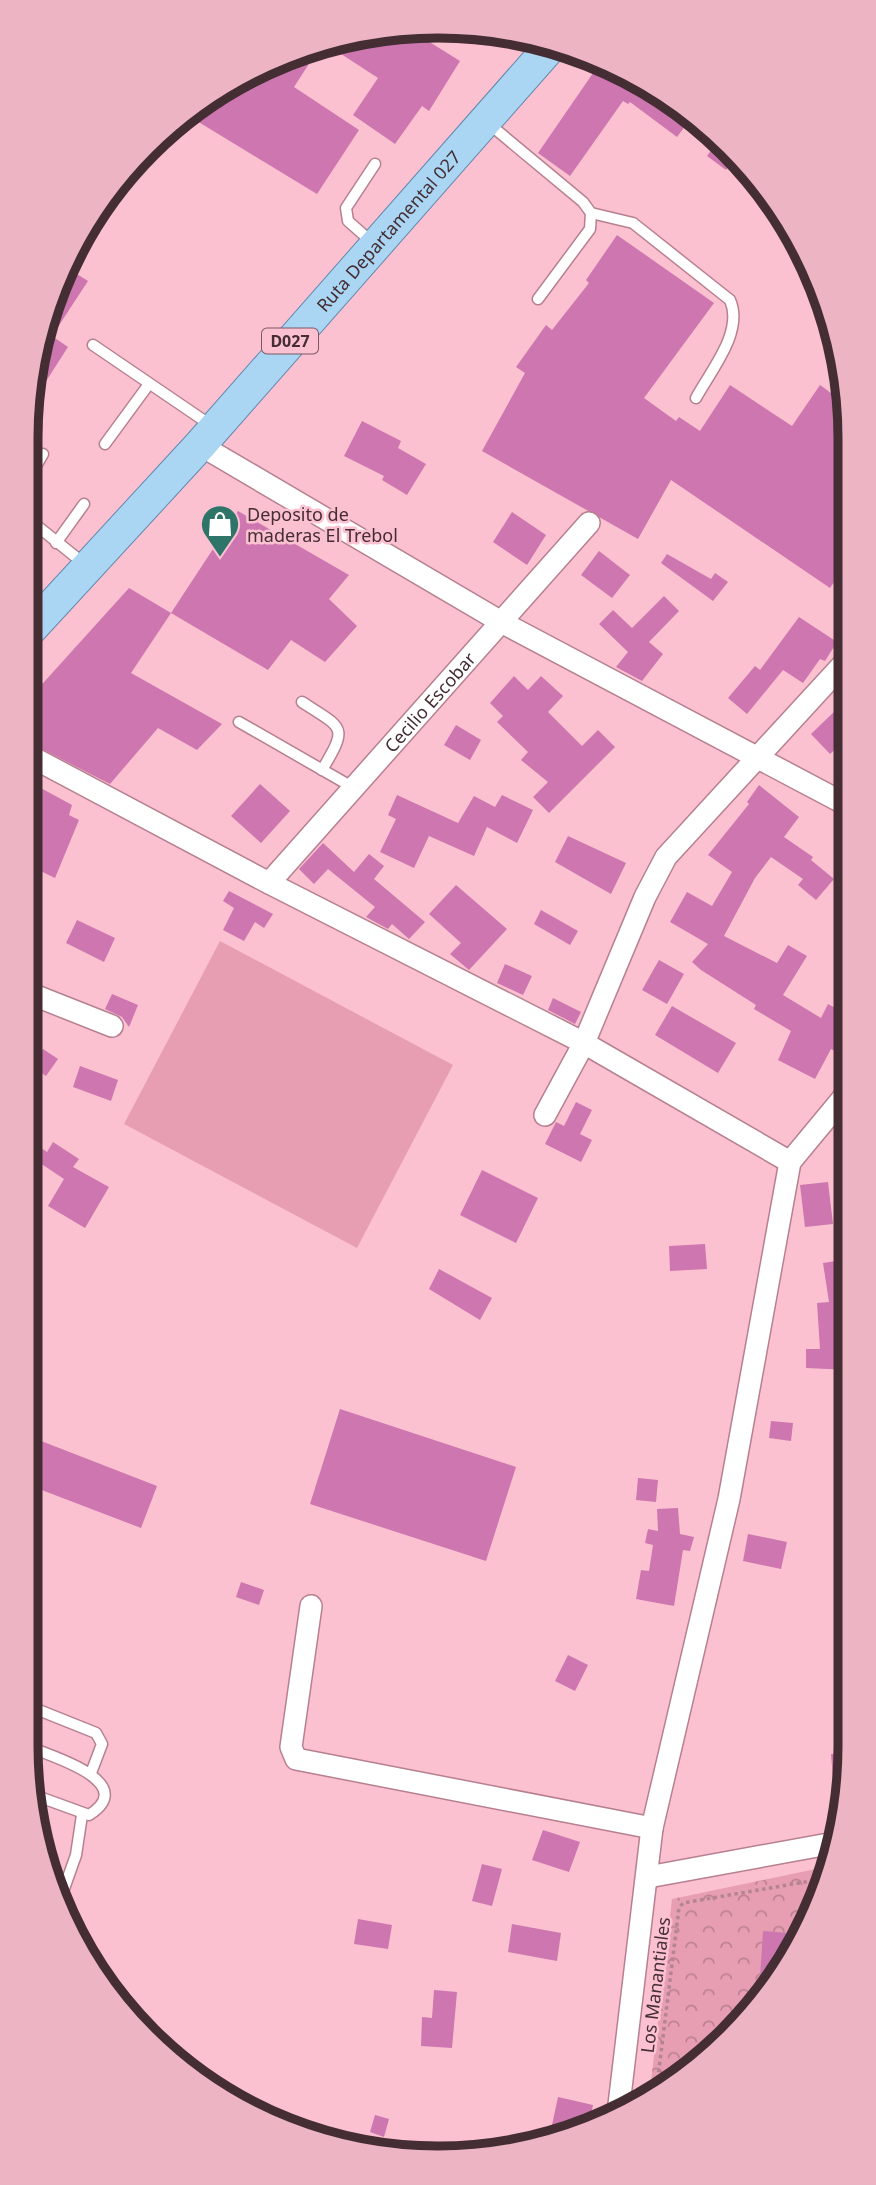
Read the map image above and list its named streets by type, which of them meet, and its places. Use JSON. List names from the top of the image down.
{
  "streets": {
    "main road": ["Ruta Departamental 027", "D027"],
    "street": ["Cecilio Escobar"],
    "path": ["Los Manantiales"]
  },
  "places": {
    "shop": ["Deposito de maderas El Trebol"]
  }
}
